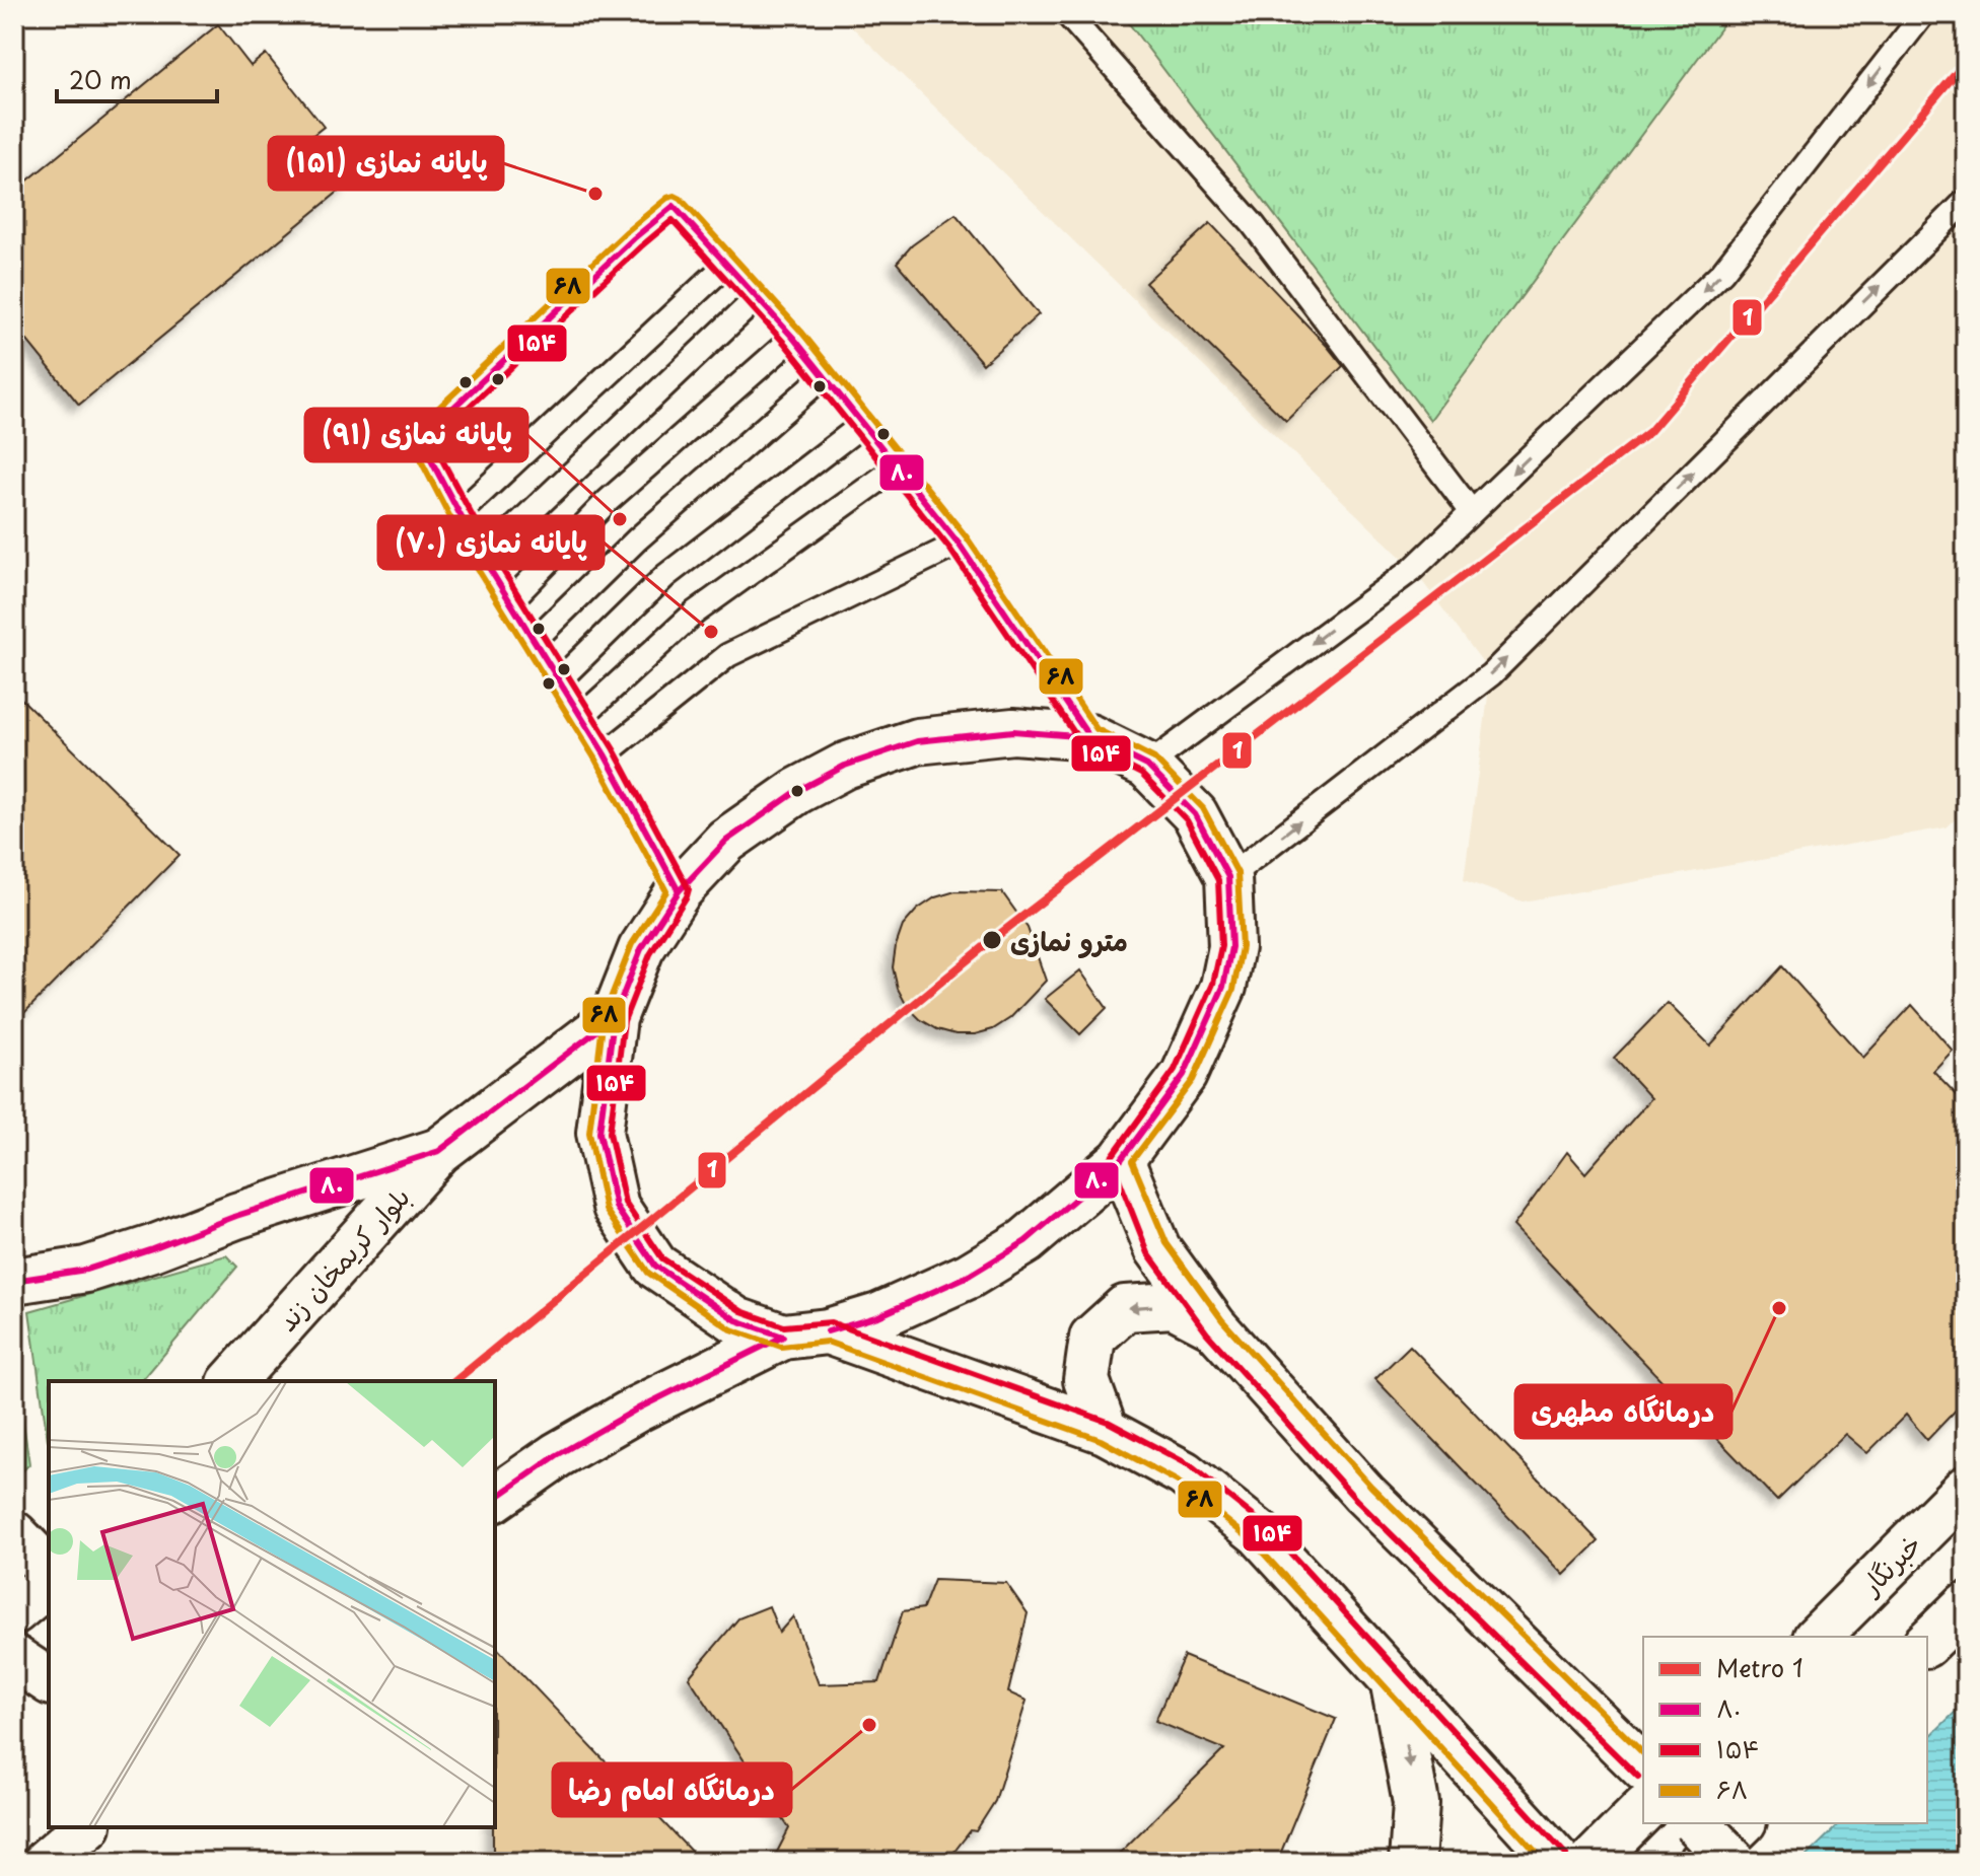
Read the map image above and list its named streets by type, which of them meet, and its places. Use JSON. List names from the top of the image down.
{
  "streets": {
    "main road": ["بلوار کریمخان زند", "خبرنگار"]
  },
  "places": [
    "پایانه نمازی (۱۵۱)",
    "پایانه نمازی (۹۱)",
    "پایانه نمازی (۷۰)",
    "مترو نمازی",
    "درمانگاه مطهری",
    "درمانگاه امام رضا"
  ],
  "lines": [
    "metro line 1",
    "transit line ۶۸",
    "transit line ۸۰",
    "transit line ۱۵۴"
  ],
  "legend": [
    "Metro 1",
    "۸۰",
    "۱۵۴",
    "۶۸"
  ],
  "scale_bar": "20 m"
}
